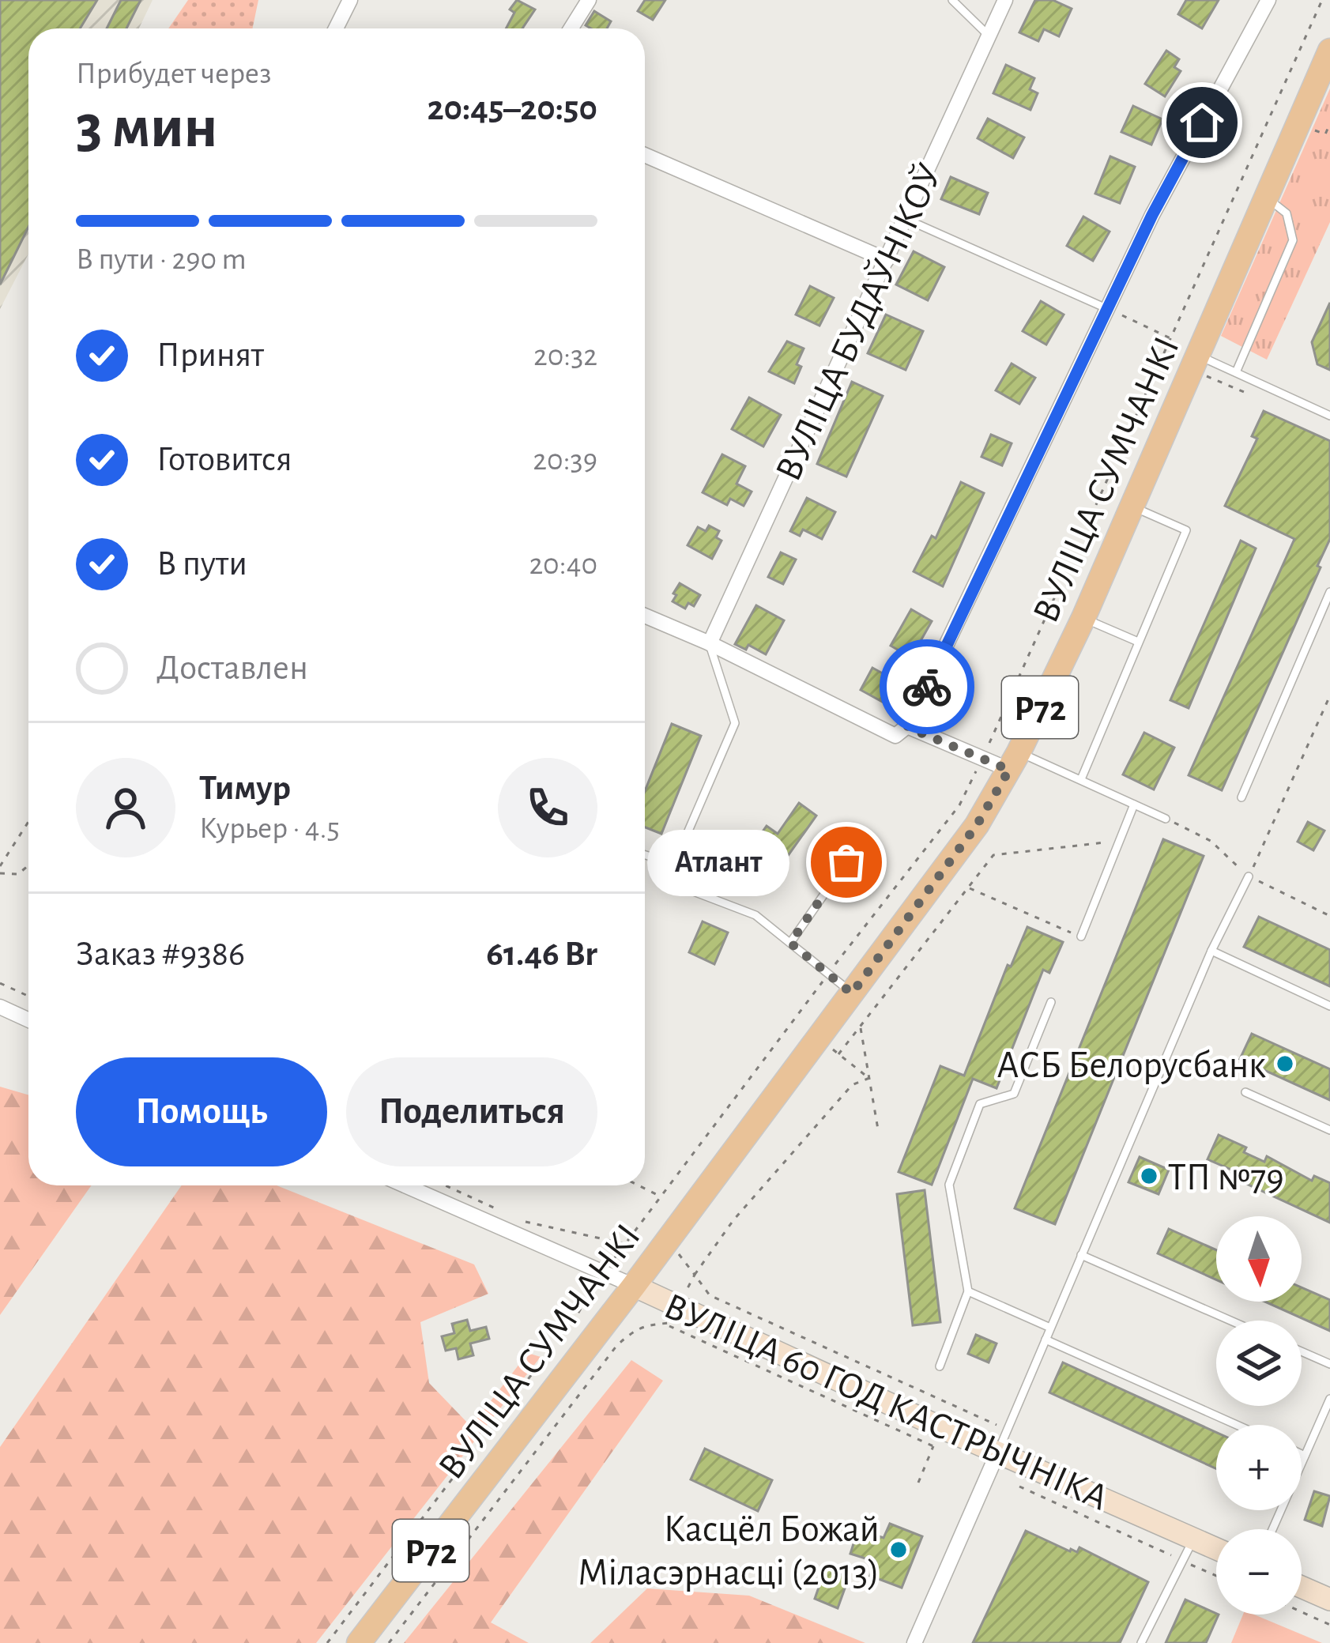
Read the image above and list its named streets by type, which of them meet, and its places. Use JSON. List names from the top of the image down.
{
  "streets": {
    "main road": ["ВУЛІЦА СУМЧАНКІ", "Р72"],
    "street": ["ВУЛІЦА БУДАЎНІКОЎ", "ВУЛІЦА 60 ГОД КАСТРЫЧНІКА"]
  },
  "crossings": [
    ["ВУЛІЦА СУМЧАНКІ", "ВУЛІЦА 60 ГОД КАСТРЫЧНІКА"]
  ],
  "places": [
    "Атлант",
    "АСБ Белорусбанк",
    "ТП №79",
    "Касцёл Божай Міласэрнасці (2013)"
  ],
  "north": "bottom",
  "page": {
    "heading": ["3 мин", "Прибудет через", "20:45–20:50"],
    "panel": [
      "Тимур",
      "Курьер · 4.5",
      "Заказ #9386",
      "61.46 Br"
    ],
    "bar": "В пути · 290 m",
    "list": [
      ["Принят", "20:32"],
      ["Готовится", "20:39"],
      ["В пути", "20:40"],
      "Доставлен"
    ],
    "bubble": "Атлант",
    "buttons": ["Помощь", "Поделиться"],
    "map_buttons": ["+", "−"]
  }
}
